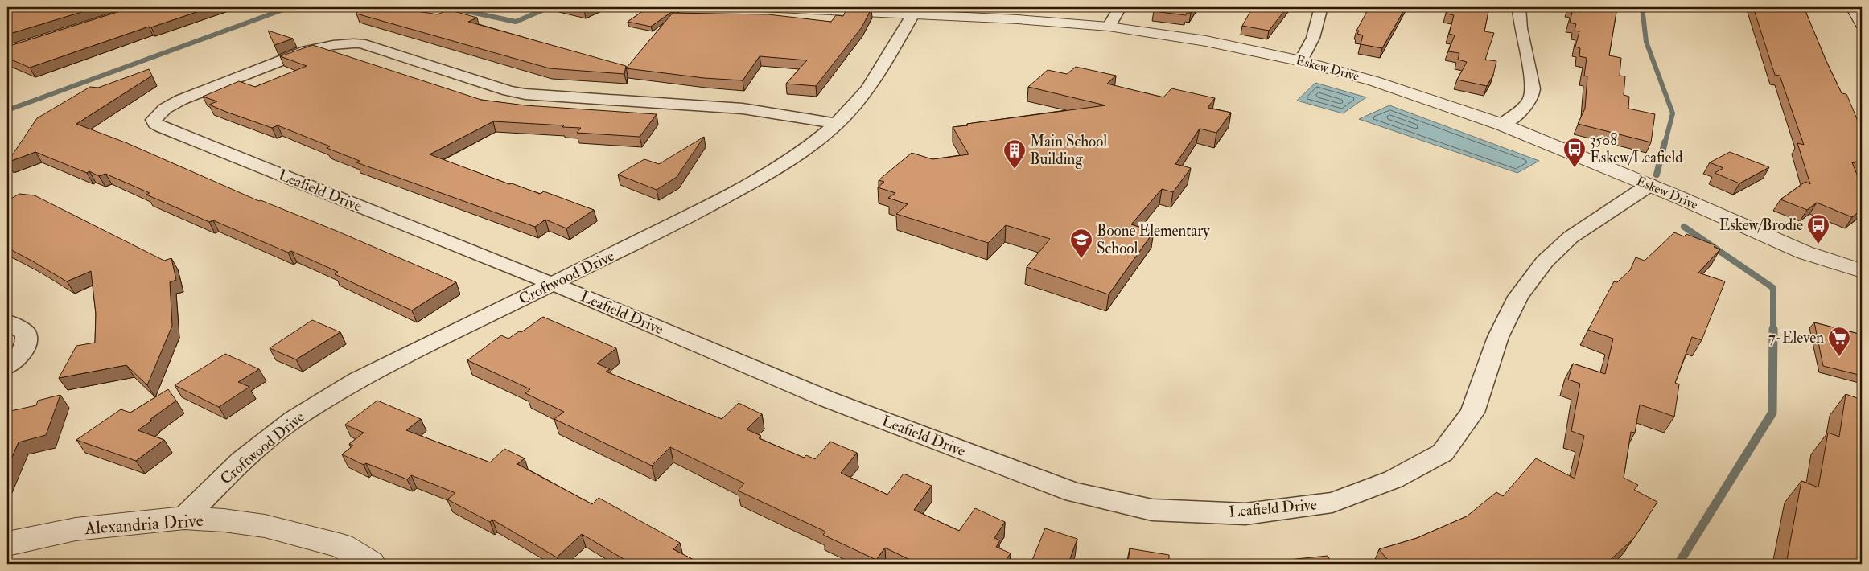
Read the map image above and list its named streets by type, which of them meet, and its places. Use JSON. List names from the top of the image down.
{
  "streets": {
    "street": [
      "Eskew Drive",
      "Leafield Drive",
      "Croftwood Drive",
      "Alexandria Drive"
    ]
  },
  "crossings": [
    ["Eskew Drive", "Leafield Drive"],
    ["Eskew Drive", "Croftwood Drive"],
    ["Leafield Drive", "Croftwood Drive"],
    ["Croftwood Drive", "Alexandria Drive"]
  ],
  "places": {
    "bus stop": ["3508 Eskew/Leafield", "Eskew/Brodie"],
    "building": ["Main School Building"],
    "school or university": ["Boone Elementary School"],
    "supermarket": ["7-Eleven"]
  }
}
